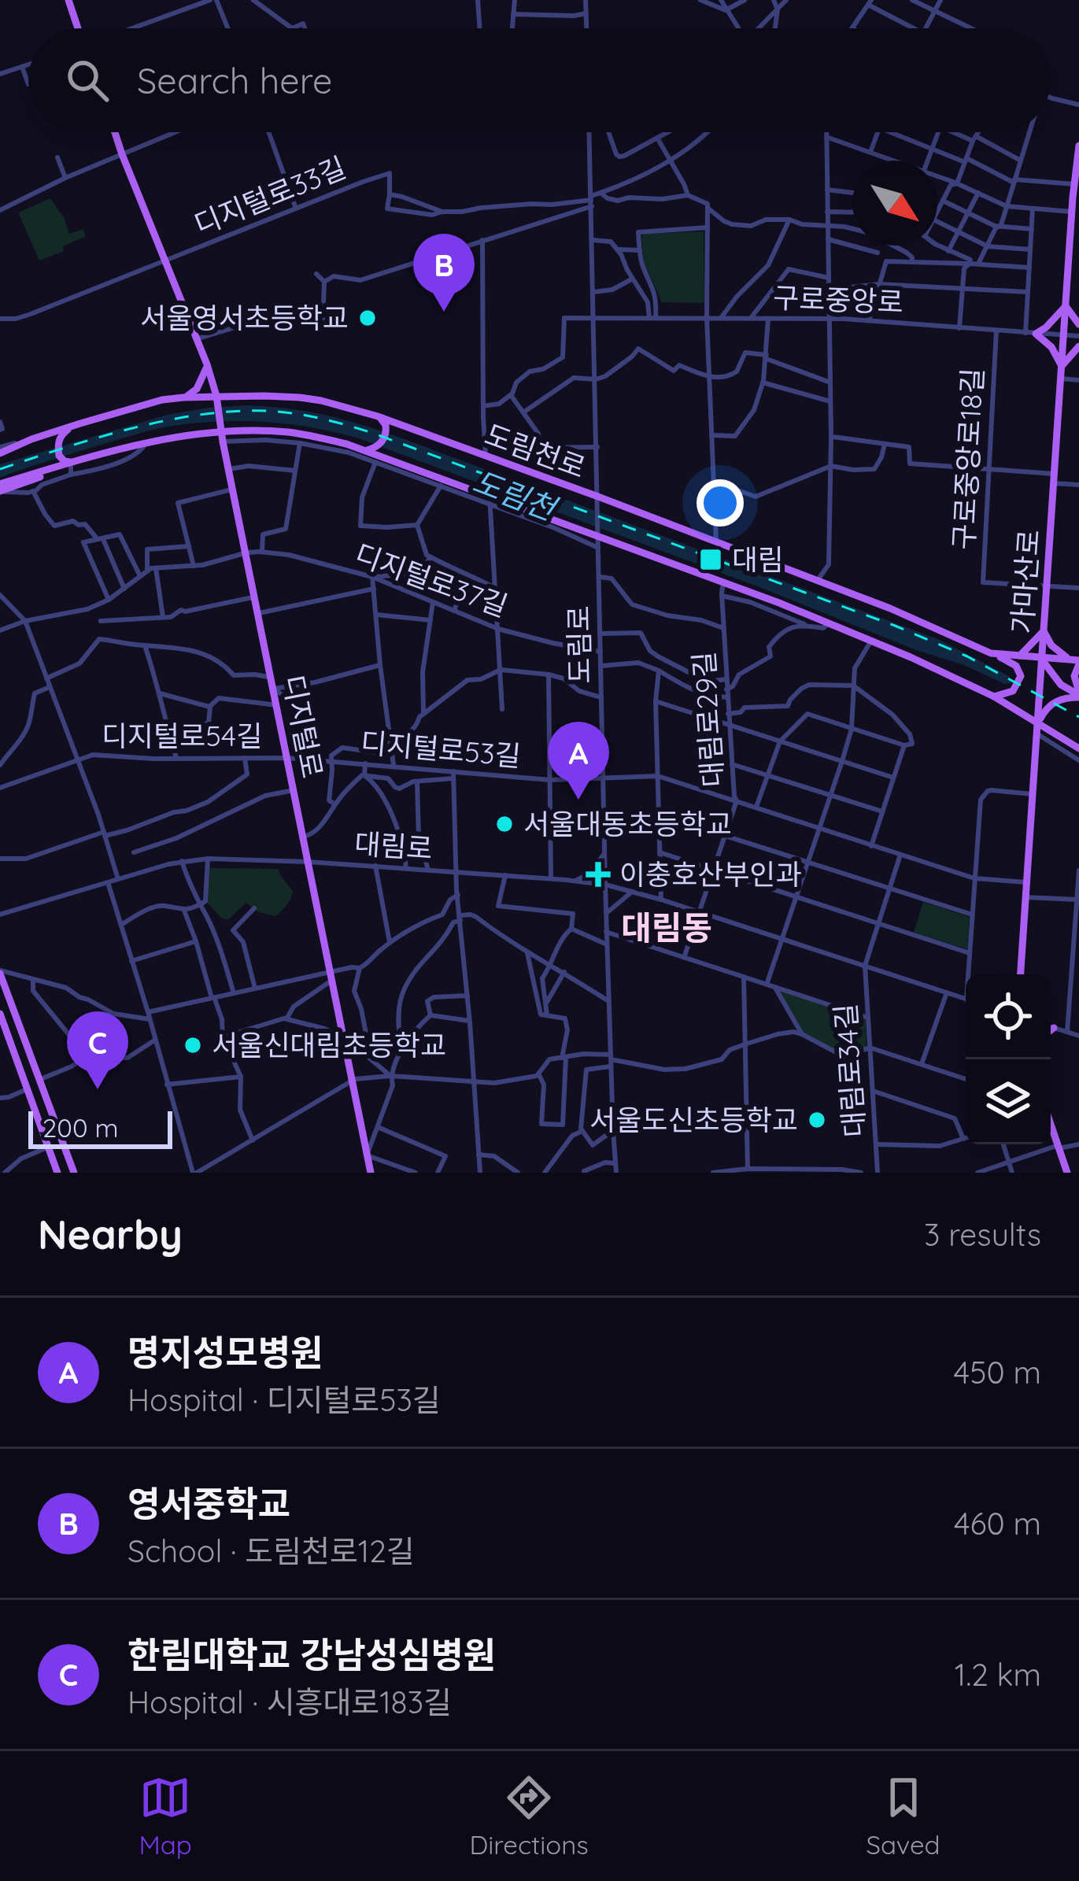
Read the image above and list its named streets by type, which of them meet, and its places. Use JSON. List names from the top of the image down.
{
  "streets": {
    "main road": ["도림천로", "가마산로", "디지털로"],
    "street": [
      "디지털로33길",
      "구로중앙로",
      "구로중앙로18길",
      "디지털로37길",
      "도림로",
      "대림로29길",
      "디지털로54길",
      "디지털로53길",
      "대림로",
      "대림로34길"
    ]
  },
  "crossings": [
    ["구로중앙로", "구로중앙로18길"],
    ["구로중앙로", "가마산로"],
    ["구로중앙로", "도림로"],
    ["도림천로", "가마산로"],
    ["도림천로", "도림로"],
    ["도림천로", "대림로29길"],
    ["도림천로", "디지털로"],
    ["구로중앙로18길", "가마산로"],
    ["디지털로37길", "도림로"],
    ["디지털로37길", "디지털로"],
    ["가마산로", "디지털로53길"],
    ["도림로", "디지털로53길"],
    ["도림로", "대림로"],
    ["대림로29길", "디지털로53길"],
    ["대림로29길", "대림로"],
    ["디지털로", "디지털로54길"],
    ["디지털로", "디지털로53길"],
    ["디지털로", "대림로"],
    ["디지털로54길", "디지털로53길"],
    ["대림로", "대림로34길"]
  ],
  "districts": ["대림동"],
  "water": ["도림천"],
  "places": {
    "other": [
      "서울영서초등학교",
      "서울대동초등학교",
      "서울신대림초등학교",
      "서울도신초등학교"
    ],
    "transit": ["대림"],
    "health": ["이충호산부인과"]
  },
  "scale_bar": "200 m",
  "north": "bottom right",
  "page": {
    "search": "Search here",
    "pins": ["B", "A", "C"],
    "scale": "200 m",
    "heading": ["Nearby", "3 results"],
    "list": [
      {
        "mark": "A",
        "name": "명지성모병원",
        "note": "Hospital · 디지털로53길",
        "value": "450 m"
      },
      {
        "mark": "B",
        "name": "영서중학교",
        "note": "School · 도림천로12길",
        "value": "460 m"
      },
      {
        "mark": "C",
        "name": "한림대학교 강남성심병원",
        "note": "Hospital · 시흥대로183길",
        "value": "1.2 km"
      }
    ],
    "nav": ["Map", "Directions", "Saved"]
  }
}
